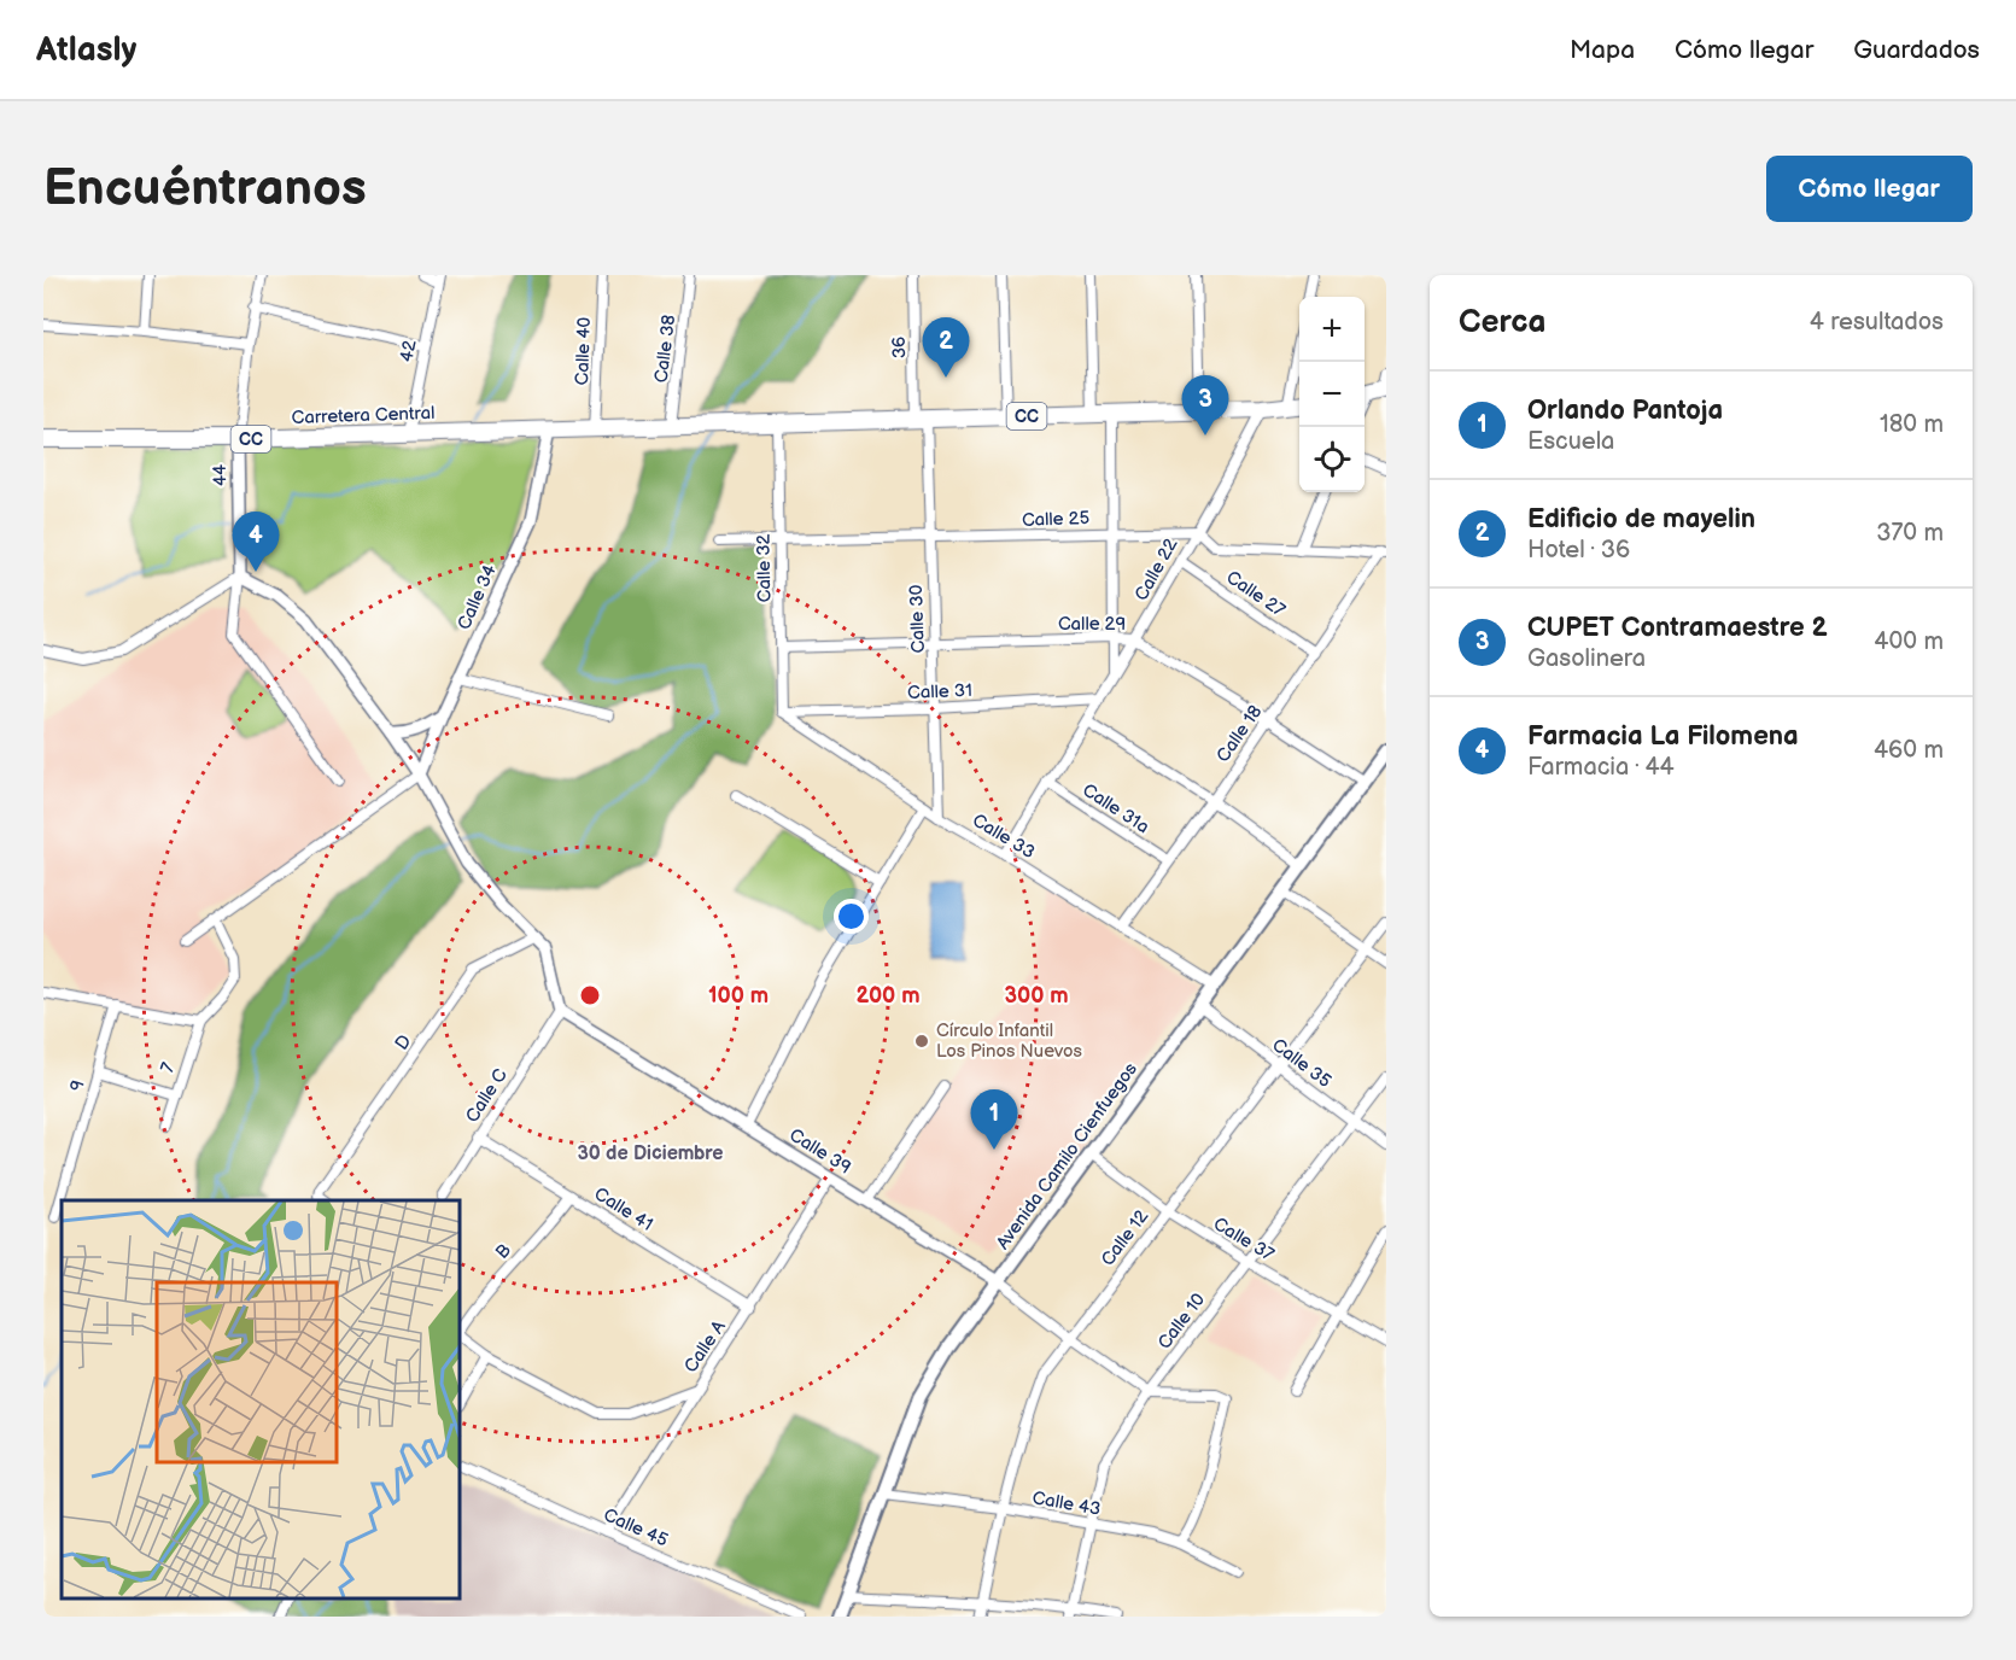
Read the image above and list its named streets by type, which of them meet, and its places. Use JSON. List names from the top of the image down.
{
  "streets": {
    "highway": ["Carretera Central", "CC"],
    "main road": ["Avenida Camilo Cienfuegos"],
    "street": [
      "36",
      "Calle 38",
      "42",
      "Calle 40",
      "44",
      "Calle 25",
      "Calle 32",
      "Calle 22",
      "Calle 27",
      "Calle 34",
      "Calle 30",
      "Calle 29",
      "Calle 31",
      "Calle 18",
      "Calle 31a",
      "Calle 33",
      "D",
      "Calle 35",
      "7",
      "9",
      "Calle C",
      "Calle 39",
      "Calle 41",
      "Calle 12",
      "Calle 37",
      "B",
      "Calle 10",
      "Calle A",
      "Calle 43",
      "Calle 45"
    ]
  },
  "crossings": [
    ["36", "CC"],
    ["36", "Calle 30"],
    ["Calle 38", "Carretera Central"],
    ["Calle 38", "CC"],
    ["42", "Carretera Central"],
    ["Calle 40", "Carretera Central"],
    ["Carretera Central", "CC"],
    ["Carretera Central", "44"],
    ["Carretera Central", "Calle 34"],
    ["CC", "Calle 32"],
    ["CC", "Calle 22"],
    ["CC", "Calle 30"],
    ["Calle 25", "Calle 32"],
    ["Calle 25", "Calle 22"],
    ["Calle 25", "Calle 30"],
    ["Calle 32", "Calle 29"],
    ["Calle 32", "Calle 31"],
    ["Calle 32", "Calle 33"],
    ["Calle 22", "Calle 27"],
    ["Calle 22", "Calle 29"],
    ["Calle 22", "Calle 31"],
    ["Calle 22", "Calle 31a"],
    ["Calle 22", "Calle 33"],
    ["Calle 27", "Calle 18"],
    ["Calle 30", "Calle 29"],
    ["Calle 30", "Calle 31"],
    ["Calle 30", "Calle 33"],
    ["Calle 29", "Calle 18"],
    ["Calle 29", "Avenida Camilo Cienfuegos"],
    ["Calle 31", "Calle 33"],
    ["Calle 18", "Calle 31a"],
    ["Calle 18", "Calle 33"],
    ["Calle 33", "Avenida Camilo Cienfuegos"],
    ["Calle 35", "Avenida Camilo Cienfuegos"],
    ["Calle 35", "Calle 12"],
    ["Calle 35", "Calle 10"],
    ["Calle C", "Calle 39"],
    ["Calle C", "Calle 41"],
    ["Calle 39", "Avenida Camilo Cienfuegos"],
    ["Calle 39", "Calle 12"],
    ["Calle 39", "Calle 10"],
    ["Calle 39", "Calle A"],
    ["Avenida Camilo Cienfuegos", "Calle 37"],
    ["Avenida Camilo Cienfuegos", "Calle 43"],
    ["Calle 41", "B"],
    ["Calle 41", "Calle A"],
    ["Calle 12", "Calle 37"],
    ["Calle 12", "Calle 43"],
    ["Calle 37", "Calle 10"],
    ["Calle 10", "Calle 43"],
    ["Calle A", "Calle 45"]
  ],
  "districts": ["30 de Diciembre"],
  "places": ["Círculo Infantil Los Pinos Nuevos"],
  "page": {
    "header": "Atlasly",
    "nav": ["Mapa", "Cómo llegar", "Guardados"],
    "buttons": "Cómo llegar",
    "title": "Encuéntranos",
    "heading": ["Cerca", "4 resultados"],
    "map_buttons": ["+", "−"],
    "pins": [
      "2",
      "3",
      "4",
      "1"
    ],
    "list": [
      {
        "mark": "1",
        "name": "Orlando Pantoja",
        "note": "Escuela",
        "value": "180 m"
      },
      {
        "mark": "2",
        "name": "Edificio de mayelin",
        "note": "Hotel · 36",
        "value": "370 m"
      },
      {
        "mark": "3",
        "name": "CUPET Contramaestre 2",
        "note": "Gasolinera",
        "value": "400 m"
      },
      {
        "mark": "4",
        "name": "Farmacia La Filomena",
        "note": "Farmacia · 44",
        "value": "460 m"
      }
    ]
  },
  "rings": ["100 m", "200 m", "300 m"]
}
